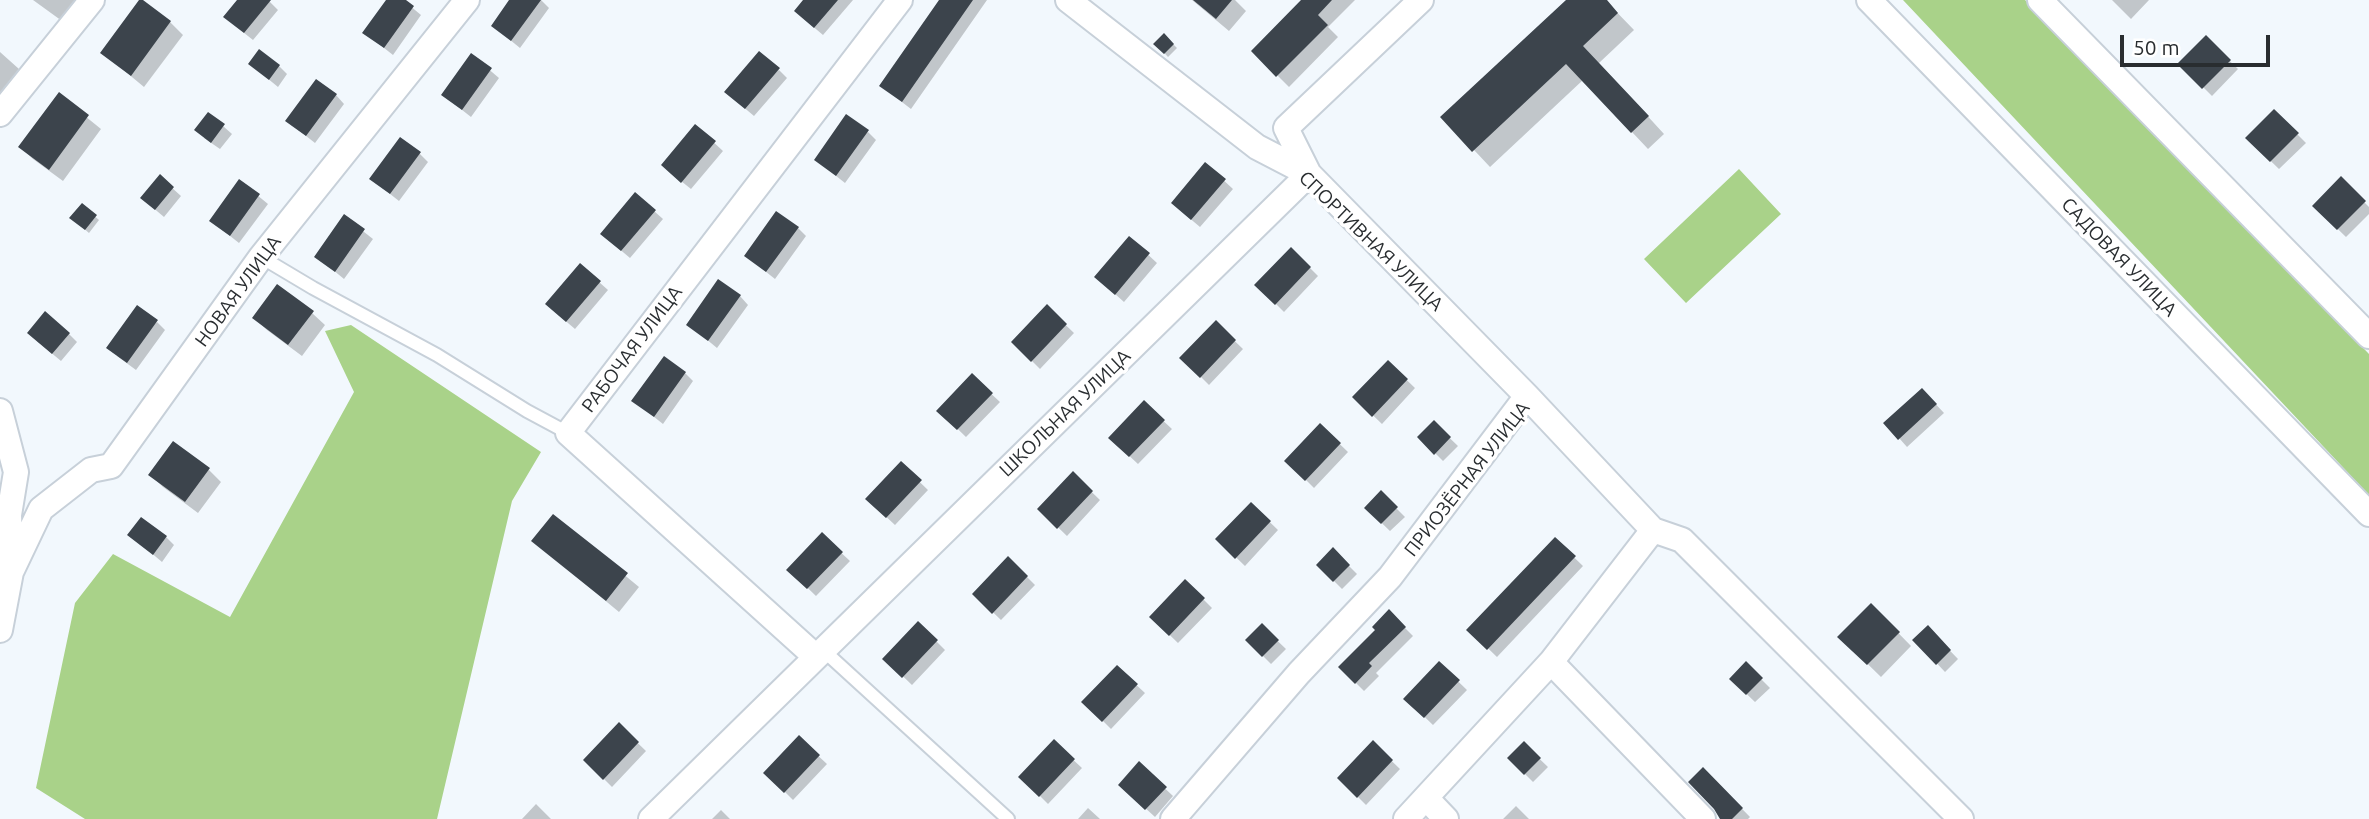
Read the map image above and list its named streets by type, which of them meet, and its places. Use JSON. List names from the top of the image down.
{
  "streets": {
    "street": [
      "СПОРТИВНАЯ УЛИЦА",
      "САДОВАЯ УЛИЦА",
      "НОВАЯ УЛИЦА",
      "РАБОЧАЯ УЛИЦА",
      "ШКОЛЬНАЯ УЛИЦА",
      "ПРИОЗЁРНАЯ УЛИЦА"
    ]
  },
  "crossings": [
    ["СПОРТИВНАЯ УЛИЦА", "ШКОЛЬНАЯ УЛИЦА"],
    ["СПОРТИВНАЯ УЛИЦА", "ПРИОЗЁРНАЯ УЛИЦА"]
  ],
  "scale_bar": "50 m"
}
